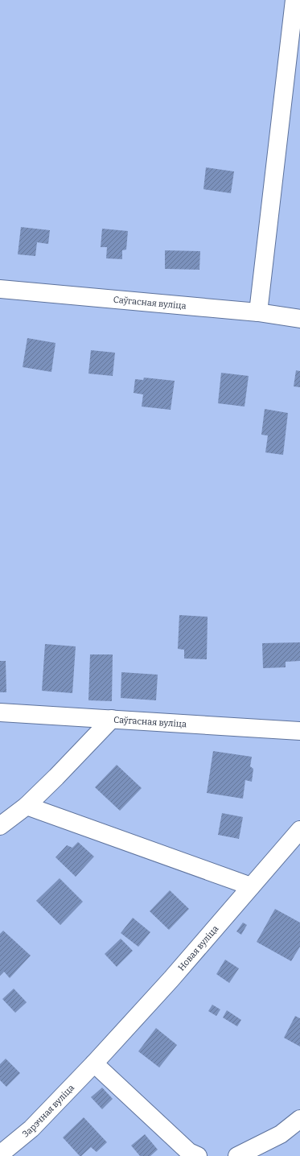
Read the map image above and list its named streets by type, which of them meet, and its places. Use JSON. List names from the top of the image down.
{
  "streets": {
    "street": ["Саўгасная вуліца", "Новая вуліца", "Зарэчная вуліца"]
  },
  "crossings": [
    ["Новая вуліца", "Зарэчная вуліца"]
  ]
}
